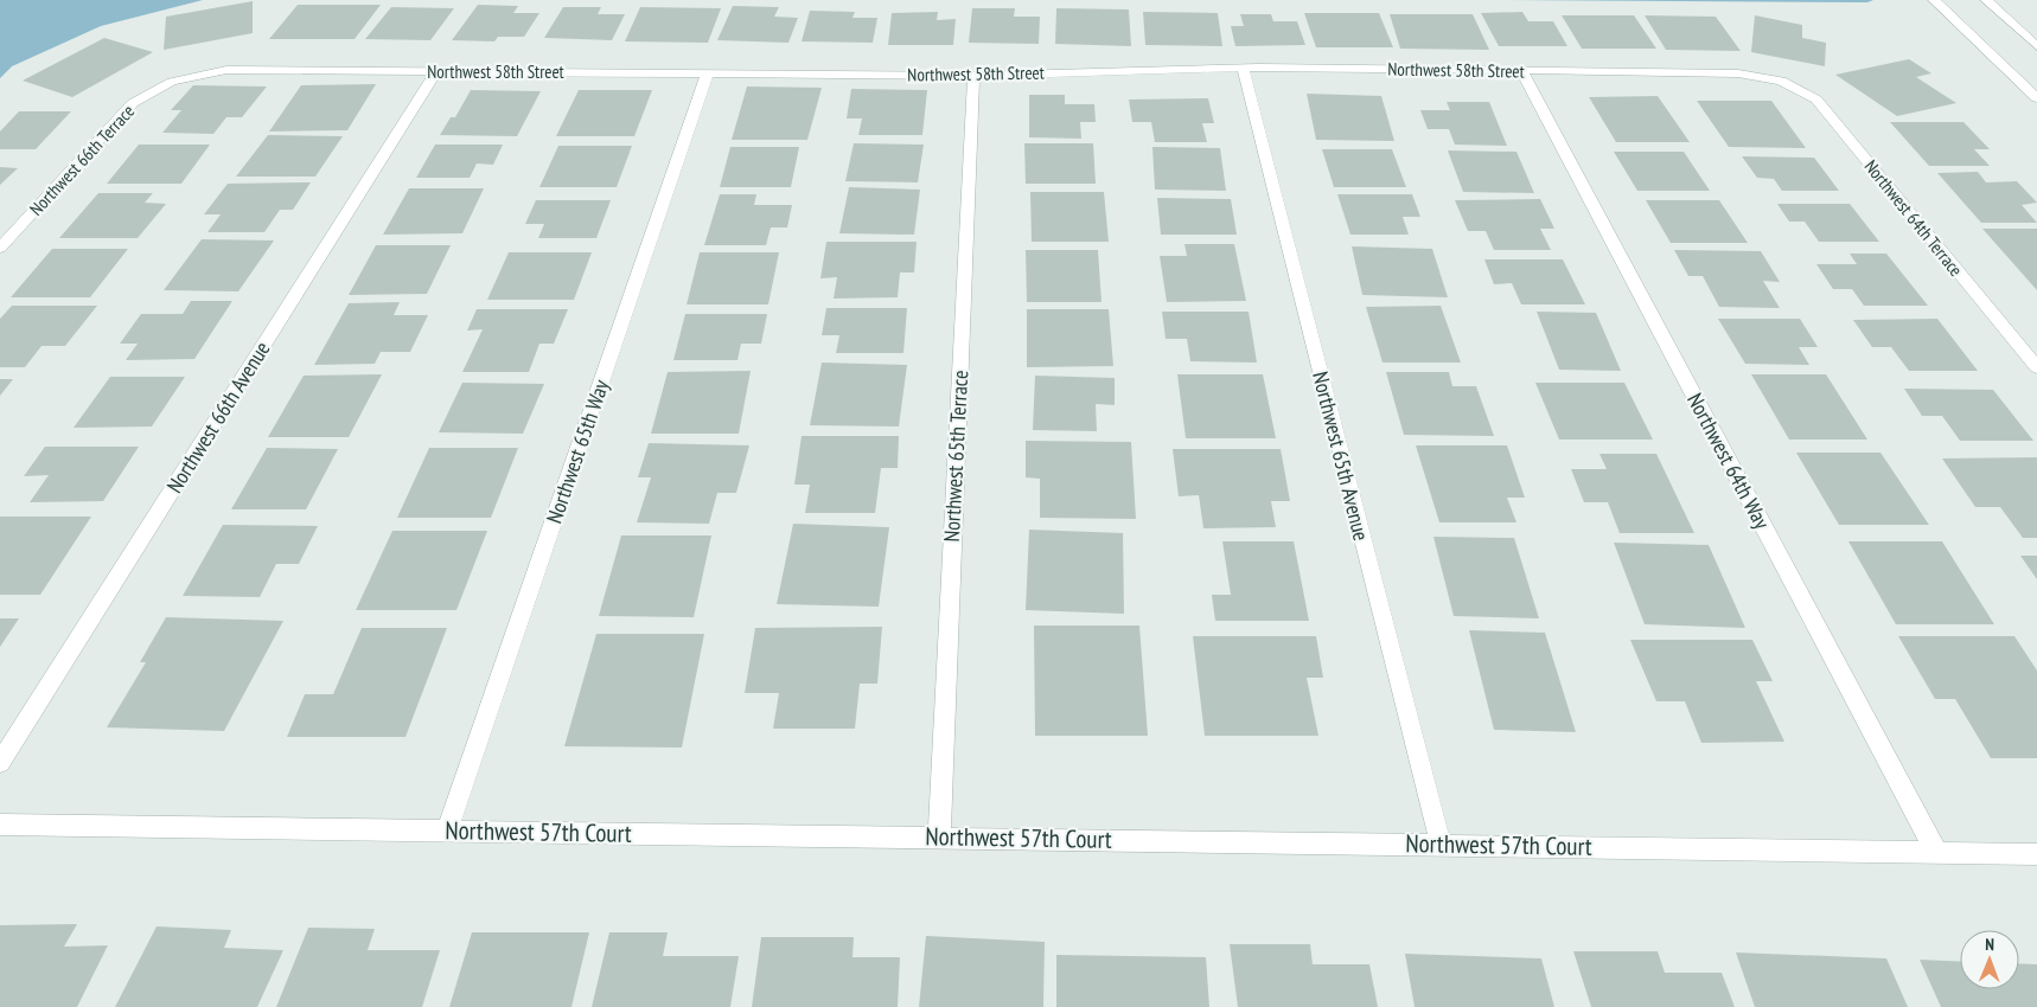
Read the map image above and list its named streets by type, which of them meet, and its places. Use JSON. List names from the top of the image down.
{
  "streets": {
    "street": [
      "Northwest 58th Street",
      "Northwest 66th Terrace",
      "Northwest 64th Terrace",
      "Northwest 66th Avenue",
      "Northwest 65th Way",
      "Northwest 65th Terrace",
      "Northwest 65th Avenue",
      "Northwest 64th Way",
      "Northwest 57th Court"
    ]
  },
  "crossings": [
    ["Northwest 58th Street", "Northwest 66th Terrace"],
    ["Northwest 58th Street", "Northwest 64th Terrace"],
    ["Northwest 58th Street", "Northwest 66th Avenue"],
    ["Northwest 58th Street", "Northwest 65th Way"],
    ["Northwest 58th Street", "Northwest 65th Terrace"],
    ["Northwest 58th Street", "Northwest 65th Avenue"],
    ["Northwest 58th Street", "Northwest 64th Way"],
    ["Northwest 65th Way", "Northwest 57th Court"],
    ["Northwest 65th Terrace", "Northwest 57th Court"],
    ["Northwest 65th Avenue", "Northwest 57th Court"],
    ["Northwest 64th Way", "Northwest 57th Court"]
  ],
  "north": "top"
}
